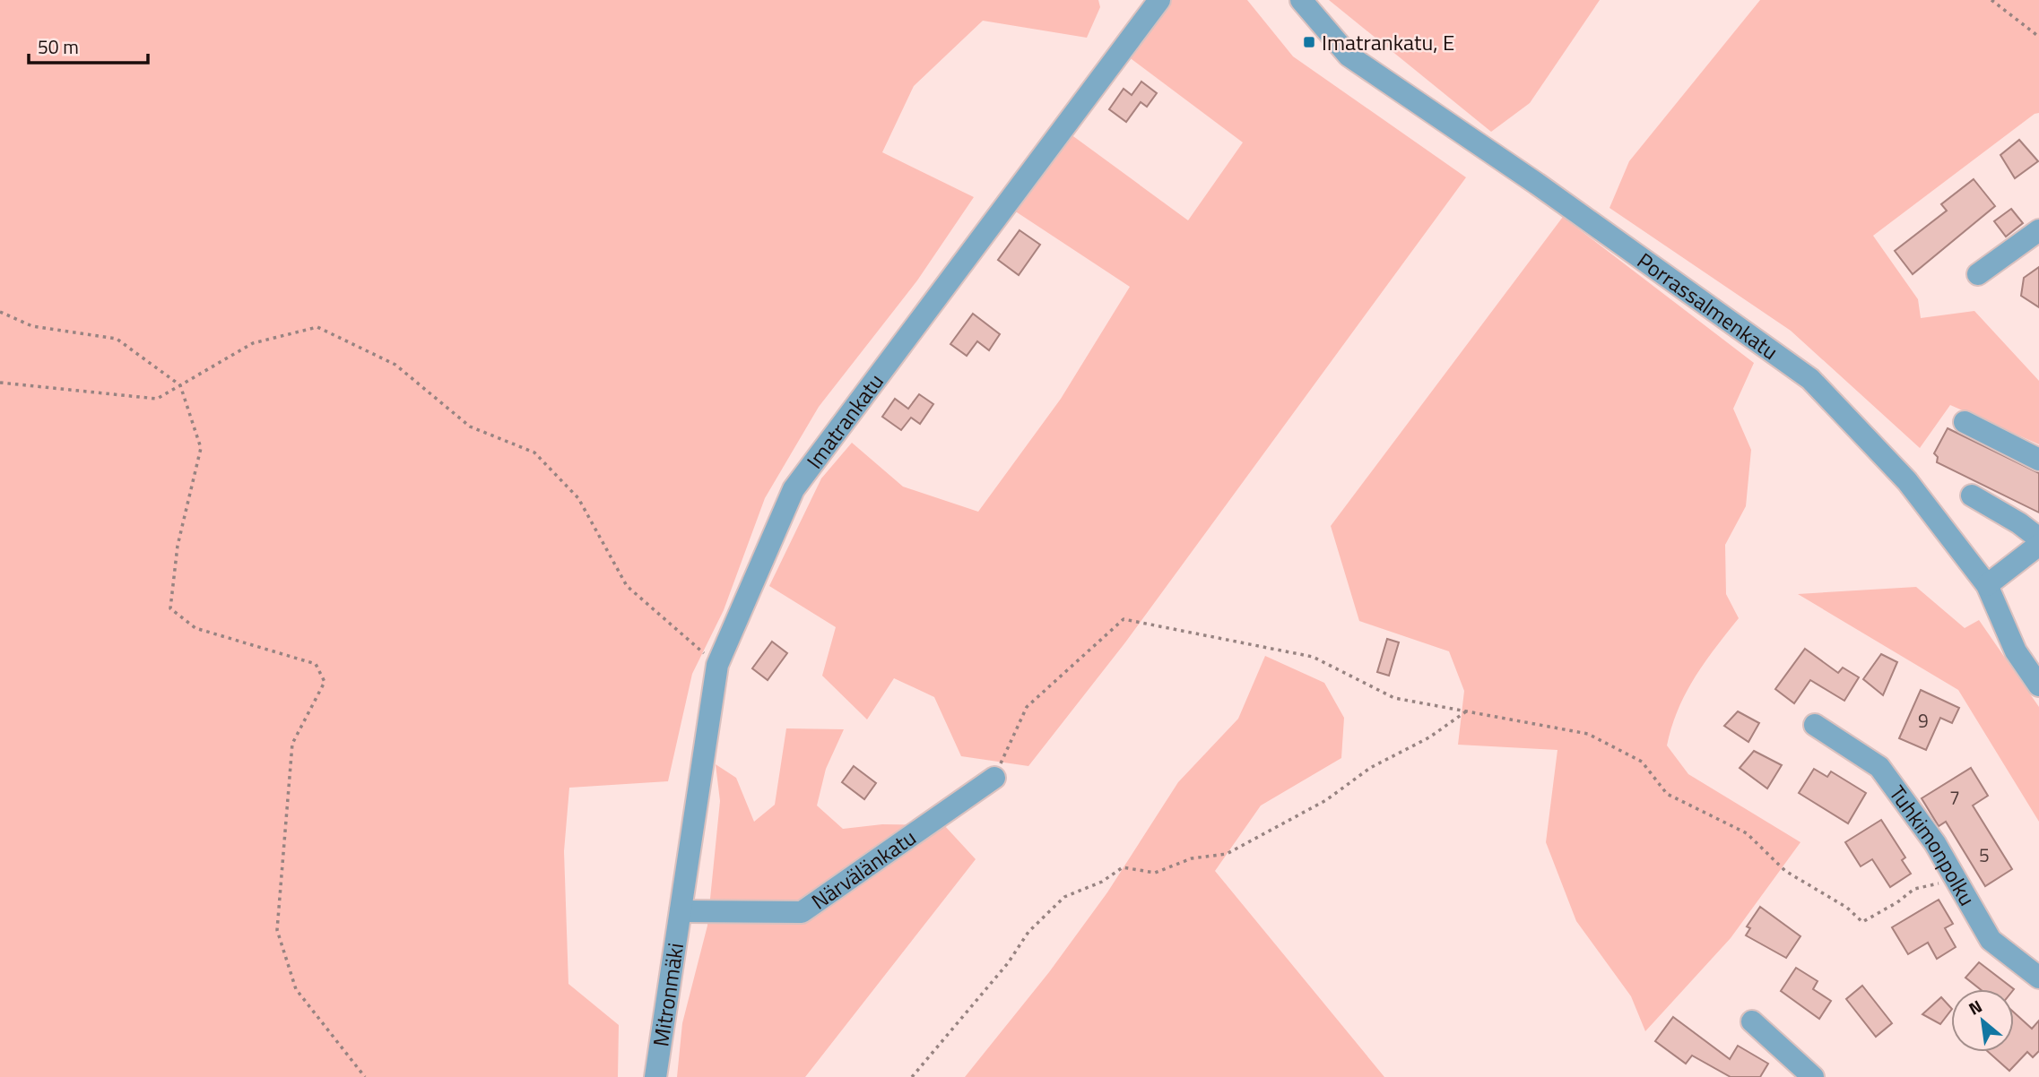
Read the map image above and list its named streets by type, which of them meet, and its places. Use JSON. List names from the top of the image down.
{
  "streets": {
    "street": [
      "Porrassalmenkatu",
      "Imatrankatu",
      "Tuhkimonpolku",
      "Närvälänkatu",
      "Mitronmäki"
    ]
  },
  "crossings": [
    ["Imatrankatu", "Närvälänkatu"],
    ["Imatrankatu", "Mitronmäki"],
    ["Närvälänkatu", "Mitronmäki"]
  ],
  "places": {
    "transit": ["Imatrankatu, E"]
  },
  "house_numbers": ["9", "7", "5"],
  "scale_bar": "50 m",
  "north": "top left"
}
